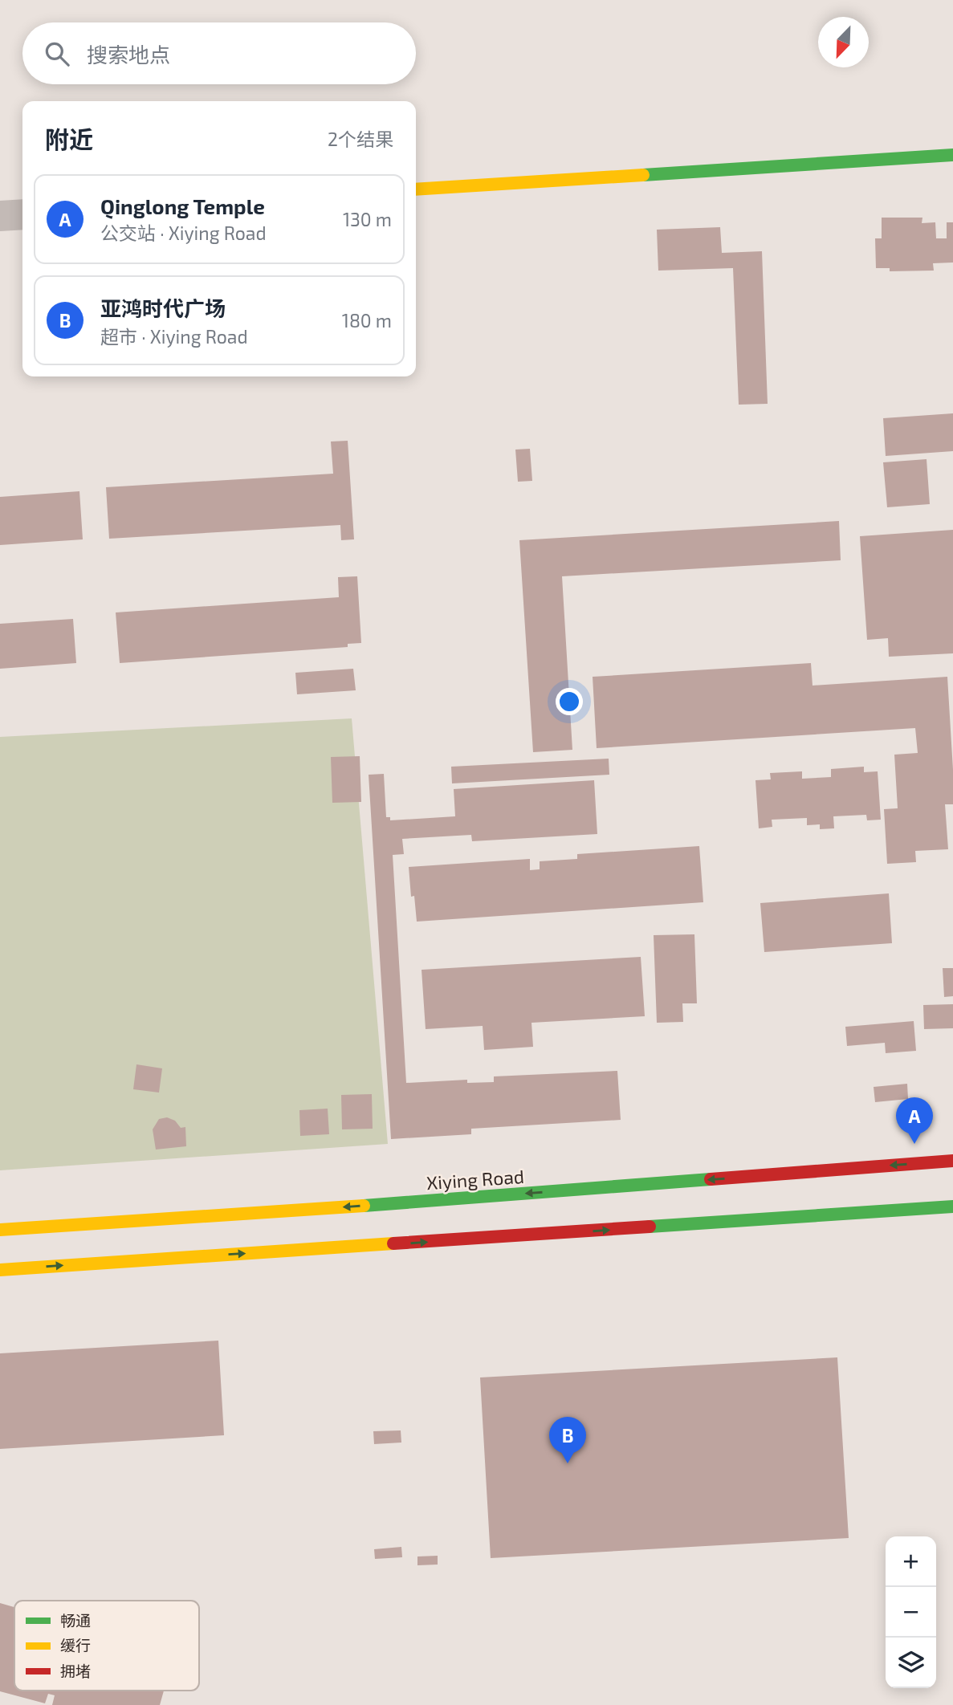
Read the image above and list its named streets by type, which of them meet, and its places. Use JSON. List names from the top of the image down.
{
  "streets": {
    "main road": ["Xiying Road"]
  },
  "legend": ["畅通", "缓行", "拥堵"],
  "north": "bottom left",
  "page": {
    "search": "搜索地点",
    "heading": ["附近", "2个结果"],
    "list": [
      {
        "mark": "A",
        "name": "Qinglong Temple",
        "note": "公交站 · Xiying Road",
        "value": "130 m"
      },
      {
        "mark": "B",
        "name": "亚鸿时代广场",
        "note": "超市 · Xiying Road",
        "value": "180 m"
      }
    ],
    "pins": ["A", "B"],
    "map_buttons": ["+", "−"]
  }
}
